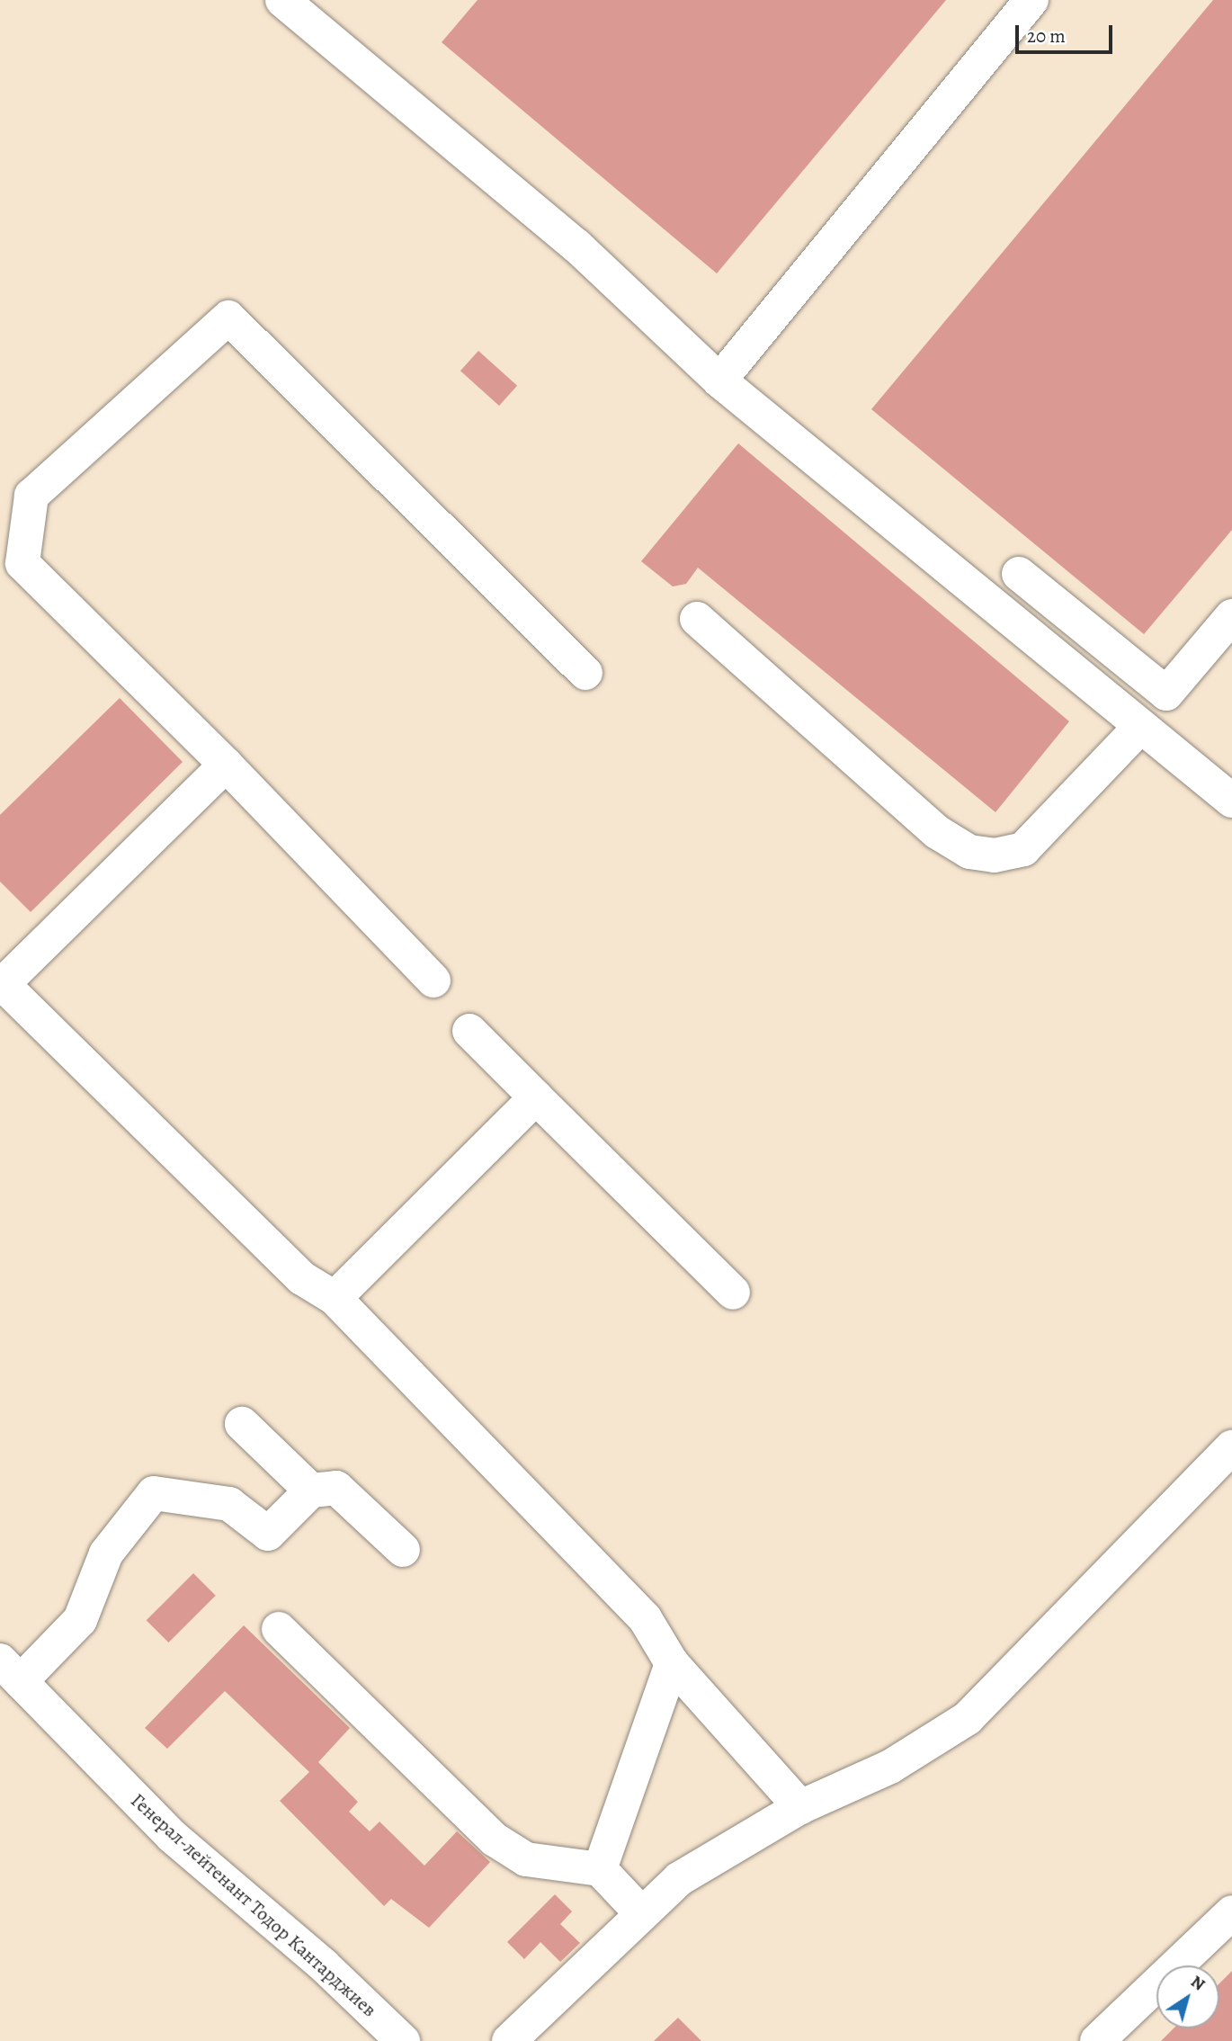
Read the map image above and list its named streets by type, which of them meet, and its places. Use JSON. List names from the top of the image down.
{
  "streets": {
    "street": ["Генерал-лейтенант Тодор Кантарджиев"]
  },
  "scale_bar": "20 m",
  "north": "top right"
}
